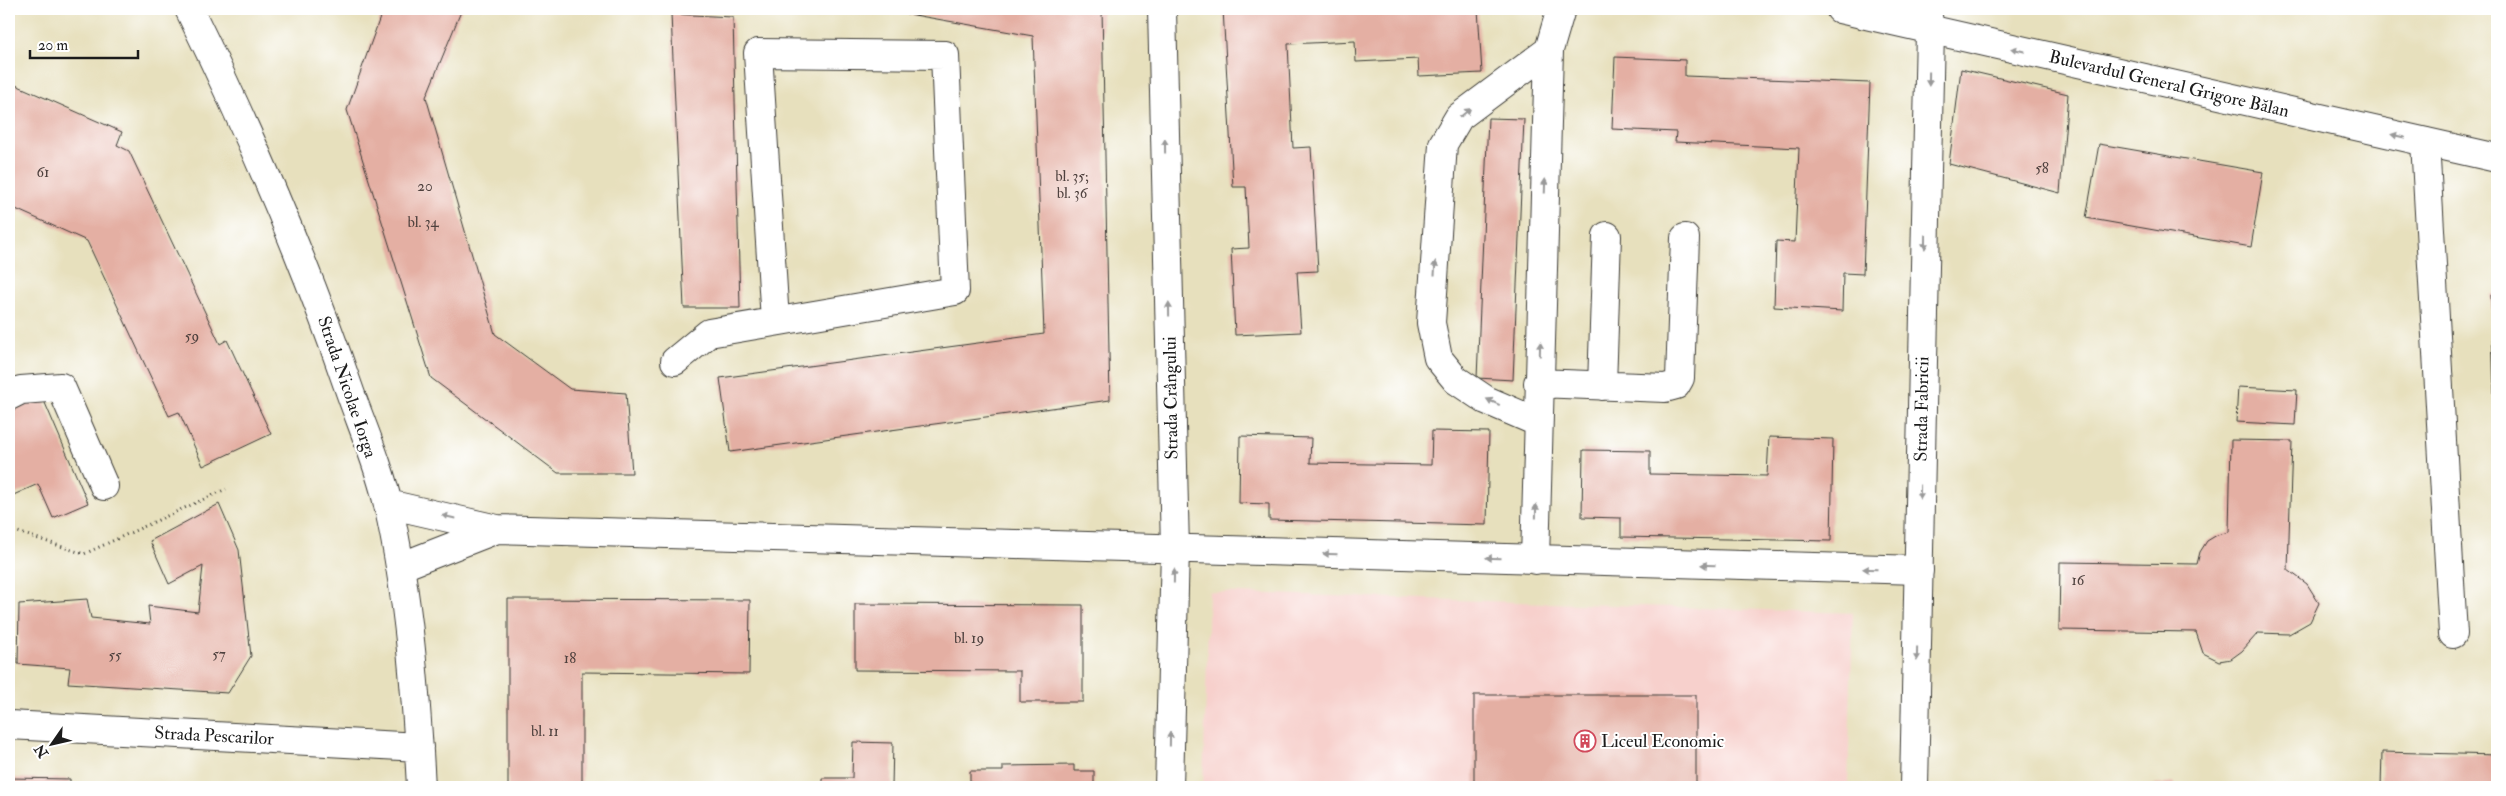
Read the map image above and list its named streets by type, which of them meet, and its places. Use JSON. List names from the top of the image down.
{
  "streets": {
    "street": [
      "Bulevardul General Grigore Bălan",
      "Strada Nicolae Iorga",
      "Strada Crângului",
      "Strada Fabricii",
      "Strada Pescarilor"
    ]
  },
  "crossings": [
    ["Bulevardul General Grigore Bălan", "Strada Fabricii"],
    ["Strada Nicolae Iorga", "Strada Pescarilor"]
  ],
  "one_way": ["Bulevardul General Grigore Bălan", "Strada Crângului", "Strada Fabricii"],
  "places": {
    "building": ["Liceul Economic"]
  },
  "house_numbers": [
    "58",
    "61",
    "bl. 35; bl. 36",
    "20",
    "bl. 34",
    "59",
    "16",
    "bl. 19",
    "57",
    "55",
    "18",
    "bl. 11"
  ],
  "scale_bar": "20 m",
  "north": "bottom left"
}
